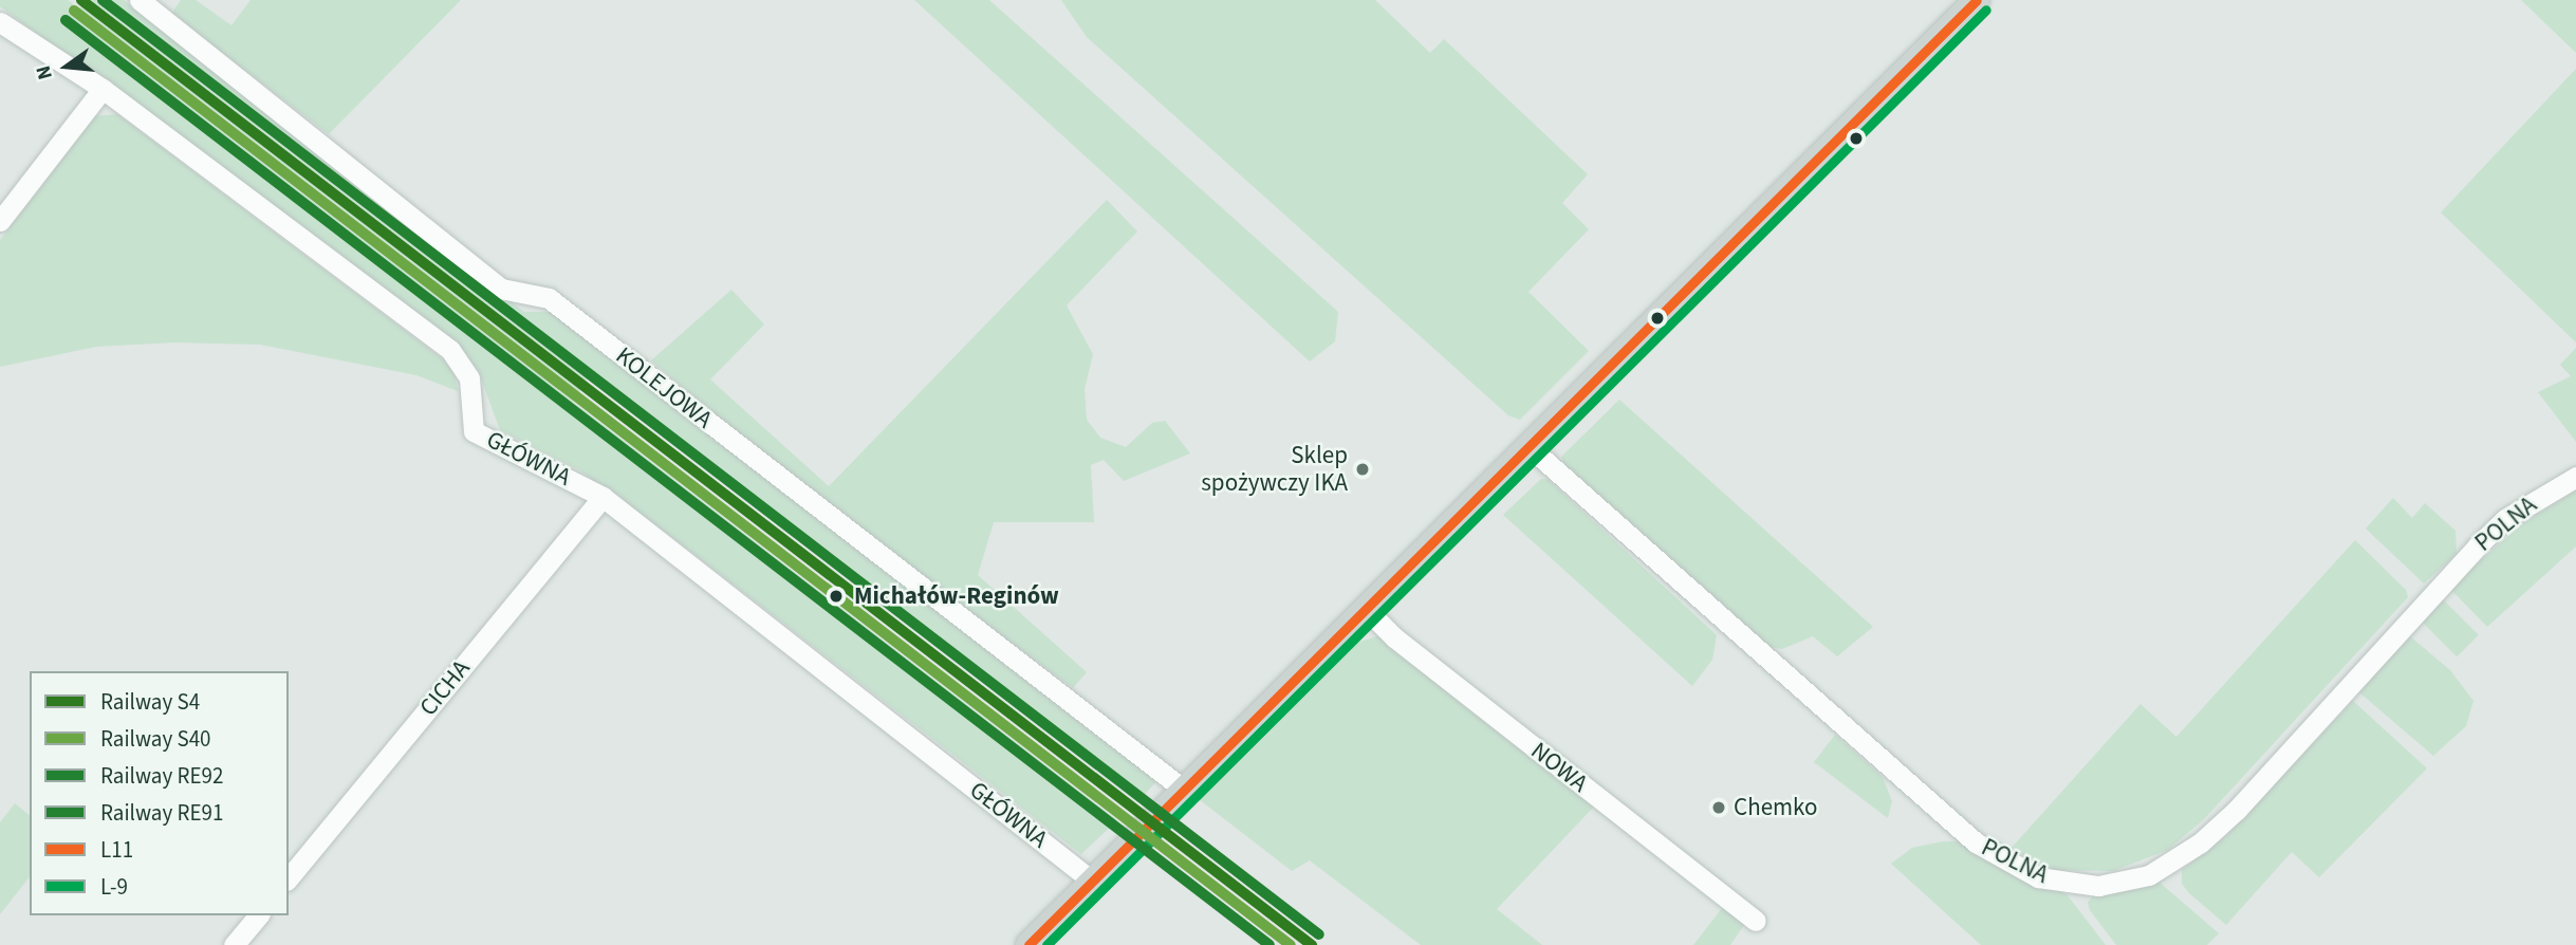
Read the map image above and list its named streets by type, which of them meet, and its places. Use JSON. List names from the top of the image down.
{
  "streets": {
    "street": [
      "KOLEJOWA",
      "GŁÓWNA",
      "POLNA",
      "CICHA",
      "NOWA"
    ]
  },
  "crossings": [
    ["GŁÓWNA", "CICHA"]
  ],
  "places": ["Sklep spożywczy IKA", "Michałów-Reginów", "Chemko"],
  "lines": [
    "rail line S4",
    "rail line RE92",
    "transit line L11",
    "transit line L-9",
    "rail line S40",
    "rail line RE91"
  ],
  "legend": [
    "Railway S4",
    "Railway S40",
    "Railway RE92",
    "Railway RE91",
    "L11",
    "L-9"
  ],
  "north": "left"
}
